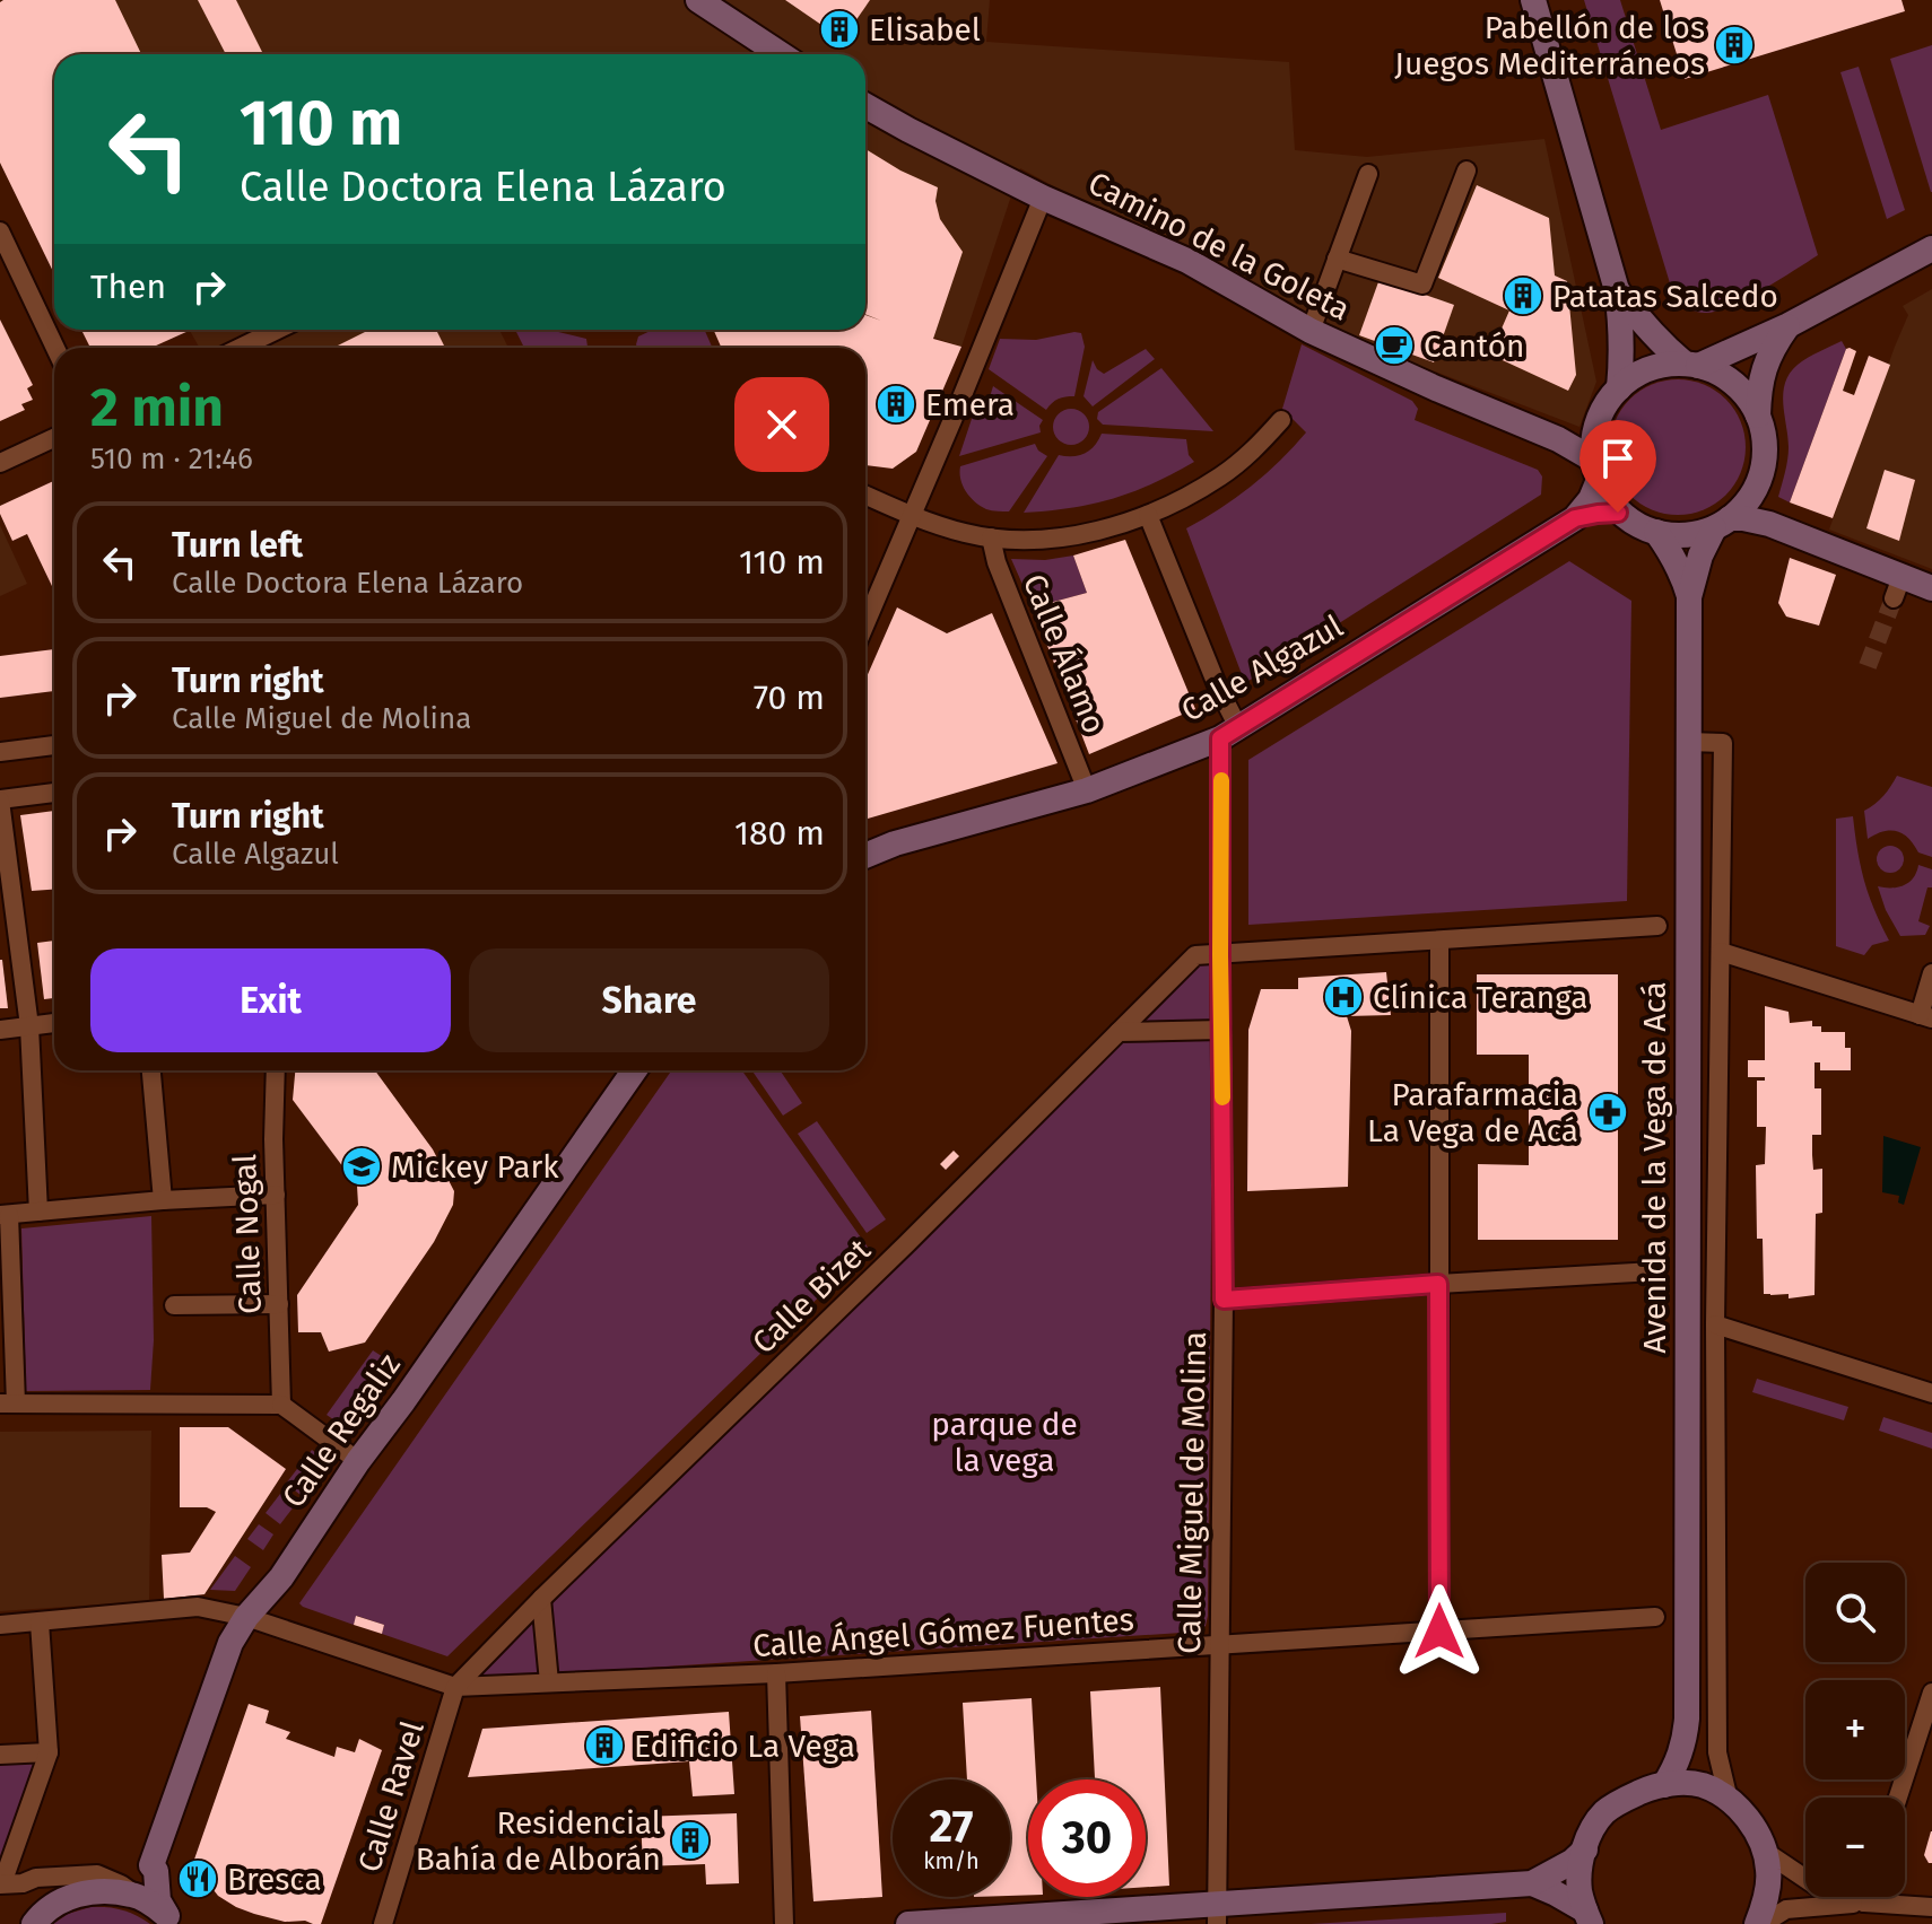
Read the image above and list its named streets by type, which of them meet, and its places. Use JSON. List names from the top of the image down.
{
  "streets": {
    "main road": [
      "Camino de la Goleta",
      "Calle Algazul",
      "Avenida de la Vega de Acá",
      "Calle Regaliz"
    ],
    "street": [
      "Calle Álamo",
      "Calle Nogal",
      "Calle Bizet",
      "Calle Miguel de Molina",
      "Calle Ángel Gómez Fuentes",
      "Calle Ravel"
    ]
  },
  "crossings": [
    ["Camino de la Goleta", "Calle Algazul"],
    ["Camino de la Goleta", "Avenida de la Vega de Acá"],
    ["Calle Álamo", "Calle Algazul"],
    ["Calle Algazul", "Avenida de la Vega de Acá"],
    ["Calle Algazul", "Calle Miguel de Molina"],
    ["Calle Bizet", "Calle Miguel de Molina"],
    ["Calle Bizet", "Calle Ángel Gómez Fuentes"],
    ["Calle Bizet", "Calle Ravel"],
    ["Calle Regaliz", "Calle Ángel Gómez Fuentes"],
    ["Calle Miguel de Molina", "Calle Ángel Gómez Fuentes"],
    ["Calle Ángel Gómez Fuentes", "Calle Ravel"]
  ],
  "parks": ["parque de la vega"],
  "places": {
    "building": [
      "Elisabel",
      "Pabellón de los Juegos Mediterráneos",
      "Patatas Salcedo",
      "Emera",
      "Edificio La Vega",
      "Residencial Bahía de Alborán"
    ],
    "cafe": ["Cantón"],
    "hospital": ["Clínica Teranga"],
    "pharmacy": ["Parafarmacia La Vega de Acá"],
    "school or university": ["Mickey Park"],
    "restaurant": ["Bresca"]
  },
  "page": {
    "turn": ["110 m", "Calle Doctora Elena Lázaro"],
    "then": "Then",
    "heading": ["2 min", "510 m · 21:46"],
    "list": [
      {
        "name": "Turn left",
        "note": "Calle Doctora Elena Lázaro",
        "value": "110 m"
      },
      {
        "name": "Turn right",
        "note": "Calle Miguel de Molina",
        "value": "70 m"
      },
      {
        "name": "Turn right",
        "note": "Calle Algazul",
        "value": "180 m"
      }
    ],
    "buttons": ["Exit", "Share"],
    "map_buttons": ["+", "−"],
    "speed": "27 km/h",
    "limit": "30"
  }
}
